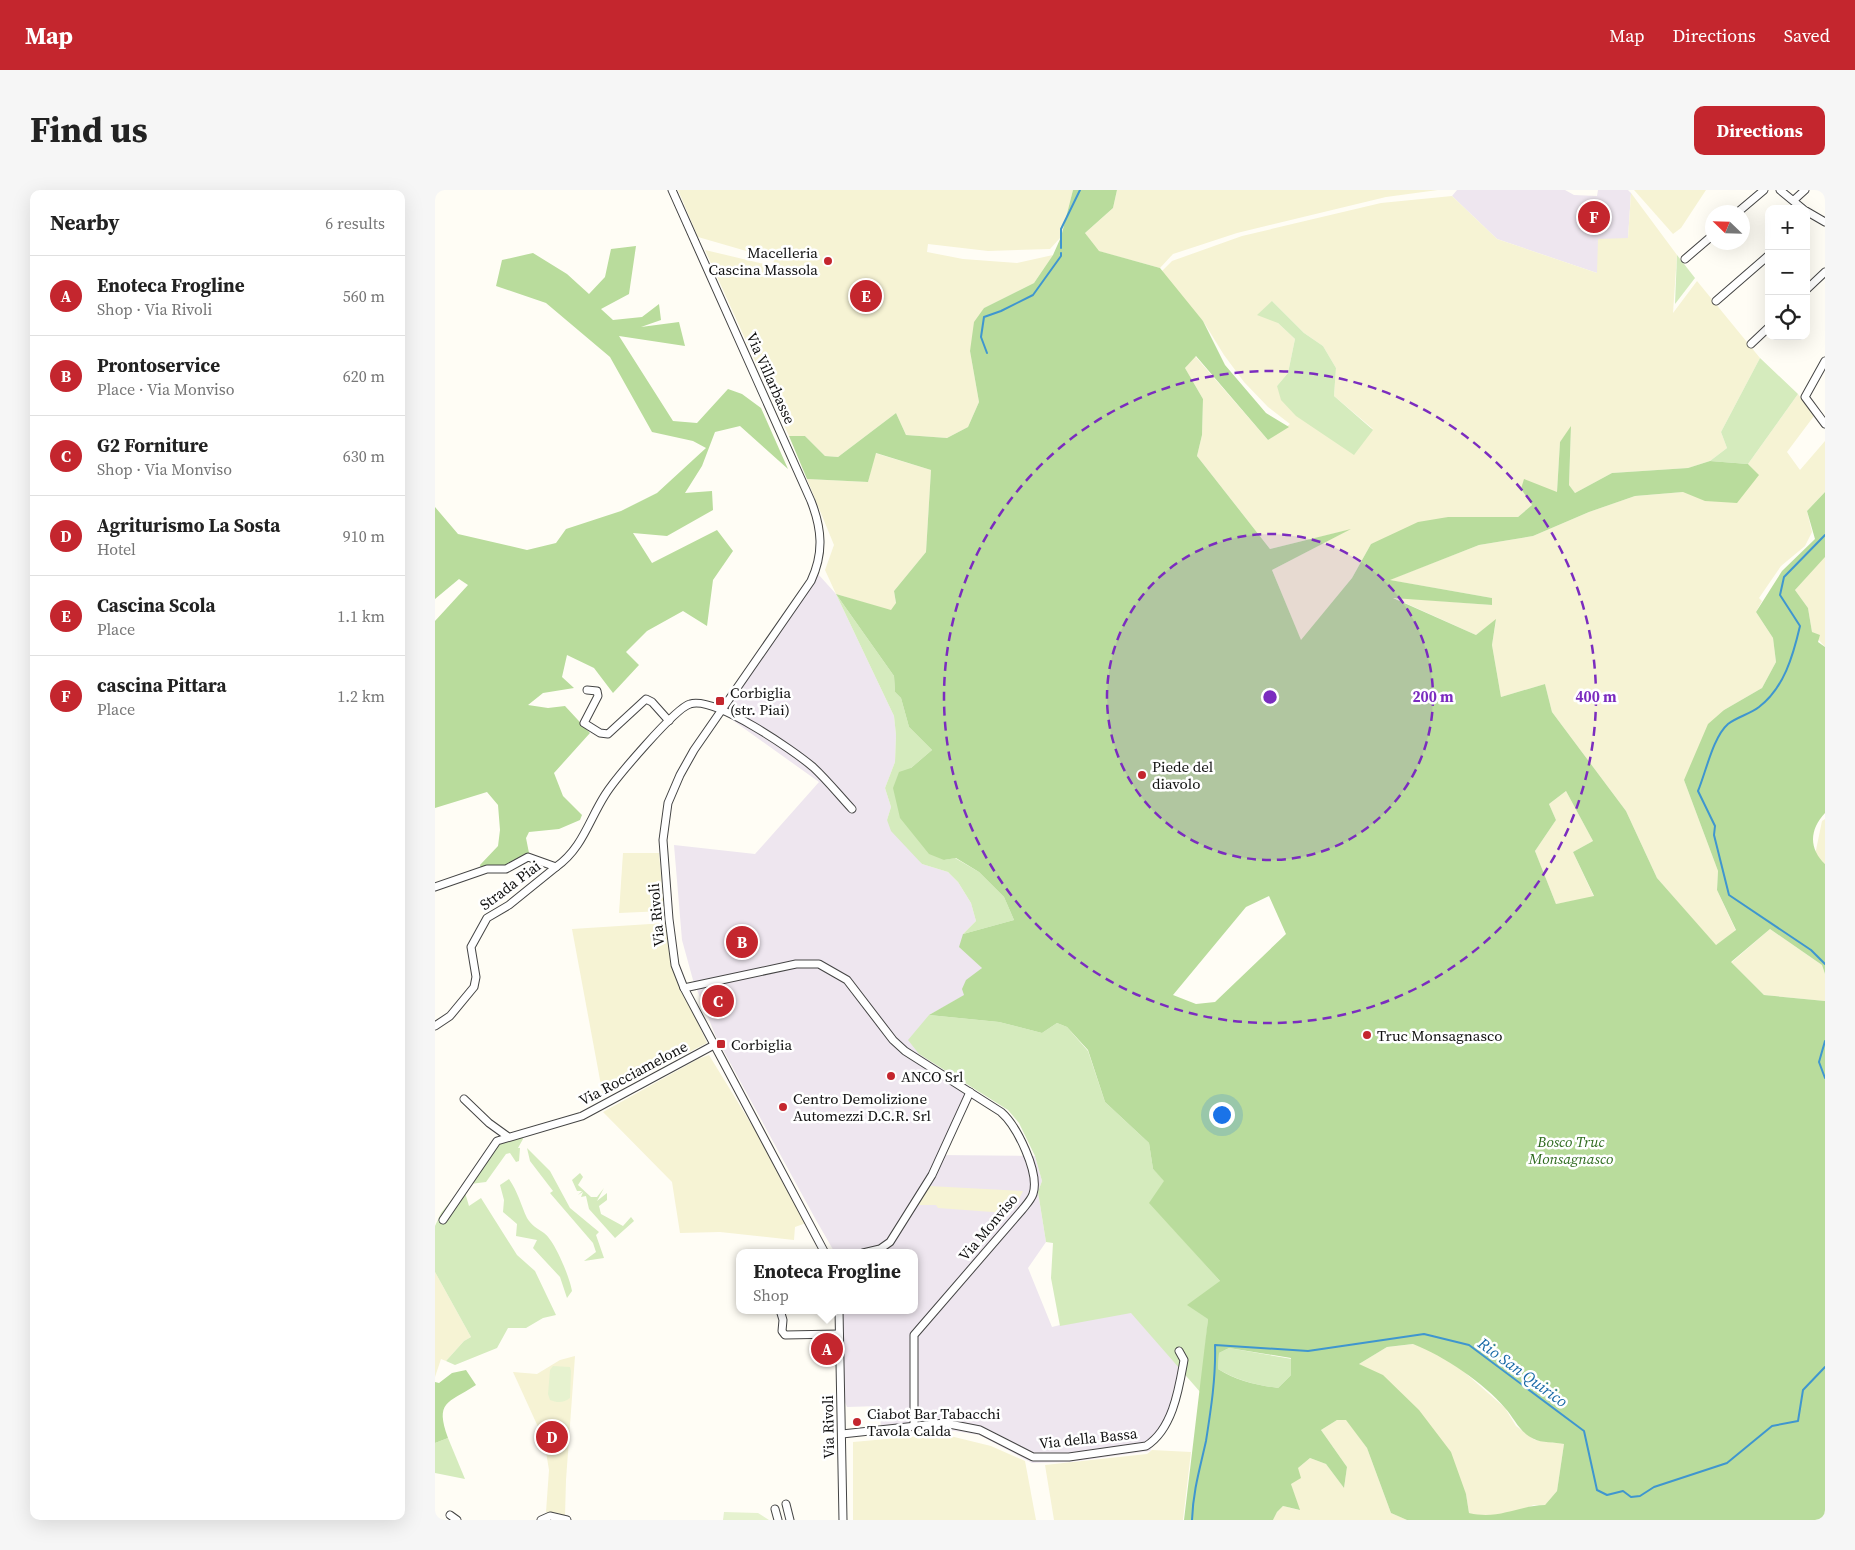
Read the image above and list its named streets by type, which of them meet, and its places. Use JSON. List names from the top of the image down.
{
  "streets": {
    "street": [
      "Via Villarbasse",
      "Strada Piai",
      "Via Rivoli",
      "Via Rocciamelone",
      "Via Monviso",
      "Via della Bassa"
    ]
  },
  "crossings": [
    ["Via Villarbasse", "Via Rivoli"],
    ["Strada Piai", "Via Rivoli"],
    ["Via Rivoli", "Via Rocciamelone"],
    ["Via Rivoli", "Via Monviso"],
    ["Via Rivoli", "Via della Bassa"],
    ["Via Monviso", "Via della Bassa"]
  ],
  "water": ["Rio San Quirico"],
  "parks": ["Bosco Truc Monsagnasco"],
  "places": {
    "other": [
      "Macelleria Cascina Massola",
      "Piede del diavolo",
      "Truc Monsagnasco",
      "ANCO Srl",
      "Centro Demolizione Automezzi D.C.R. Srl",
      "Ciabot Bar Tabacchi Tavola Calda"
    ],
    "transit": ["Corbiglia (str. Piai)", "Corbiglia"]
  },
  "north": "top left",
  "page": {
    "header": "Map",
    "nav": ["Map", "Directions", "Saved"],
    "title": "Find us",
    "buttons": "Directions",
    "heading": ["Nearby", "6 results"],
    "pins": [
      "F",
      "E",
      "B",
      "C",
      "A",
      "D"
    ],
    "map_buttons": ["+", "−"],
    "list": [
      {
        "mark": "A",
        "name": "Enoteca Frogline",
        "note": "Shop · Via Rivoli",
        "value": "560 m"
      },
      {
        "mark": "B",
        "name": "Prontoservice",
        "note": "Place · Via Monviso",
        "value": "620 m"
      },
      {
        "mark": "C",
        "name": "G2 Forniture",
        "note": "Shop · Via Monviso",
        "value": "630 m"
      },
      {
        "mark": "D",
        "name": "Agriturismo La Sosta",
        "note": "Hotel",
        "value": "910 m"
      },
      {
        "mark": "E",
        "name": "Cascina Scola",
        "note": "Place",
        "value": "1.1 km"
      },
      {
        "mark": "F",
        "name": "cascina Pittara",
        "note": "Place",
        "value": "1.2 km"
      }
    ],
    "popup": ["Enoteca Frogline", "Shop"]
  },
  "rings": ["200 m", "400 m"]
}
